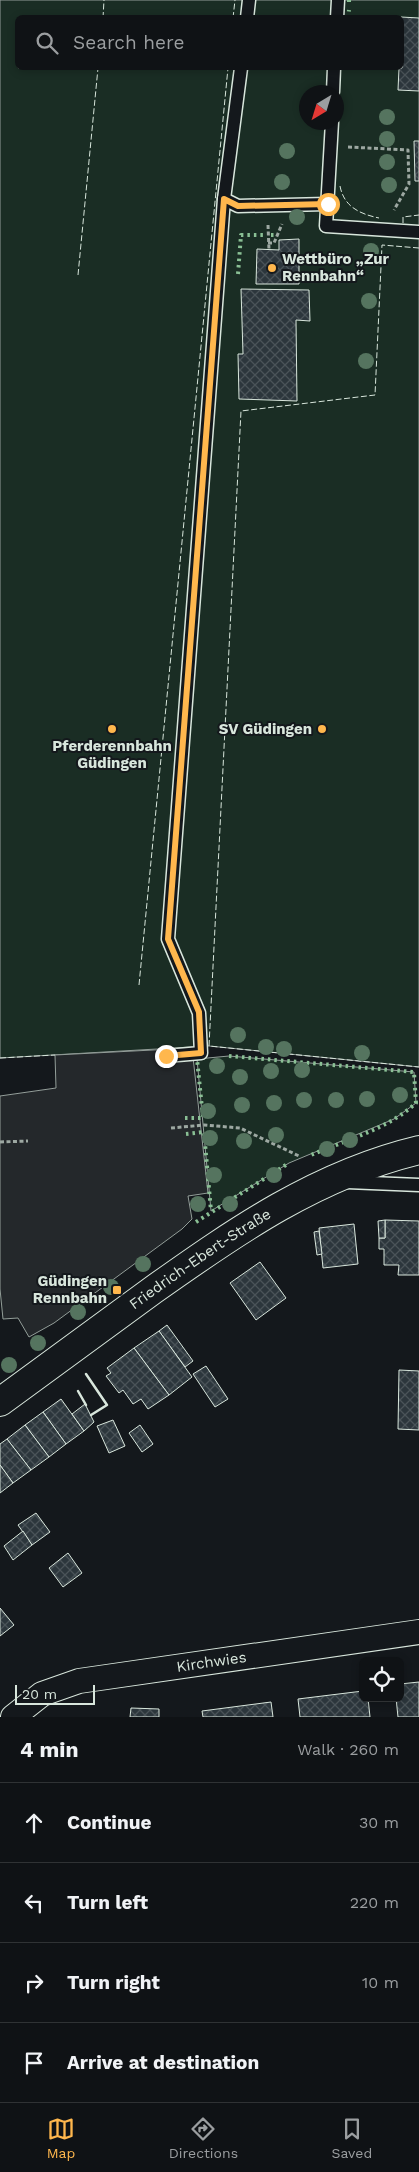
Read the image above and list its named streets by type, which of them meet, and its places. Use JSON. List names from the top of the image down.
{
  "streets": {
    "main road": ["Friedrich-Ebert-Straße"],
    "street": ["Kirchwies"]
  },
  "places": {
    "other": ["Wettbüro „Zur Rennbahn“", "Pferderennbahn Güdingen", "SV Güdingen"],
    "transit": ["Güdingen Rennbahn"]
  },
  "scale_bar": "20 m",
  "north": "bottom left",
  "page": {
    "search": "Search here",
    "scale": "20 m",
    "heading": ["4 min", "Walk · 260 m"],
    "list": [
      ["Continue", "30 m"],
      ["Turn left", "220 m"],
      ["Turn right", "10 m"],
      "Arrive at destination"
    ],
    "nav": ["Map", "Directions", "Saved"]
  }
}
